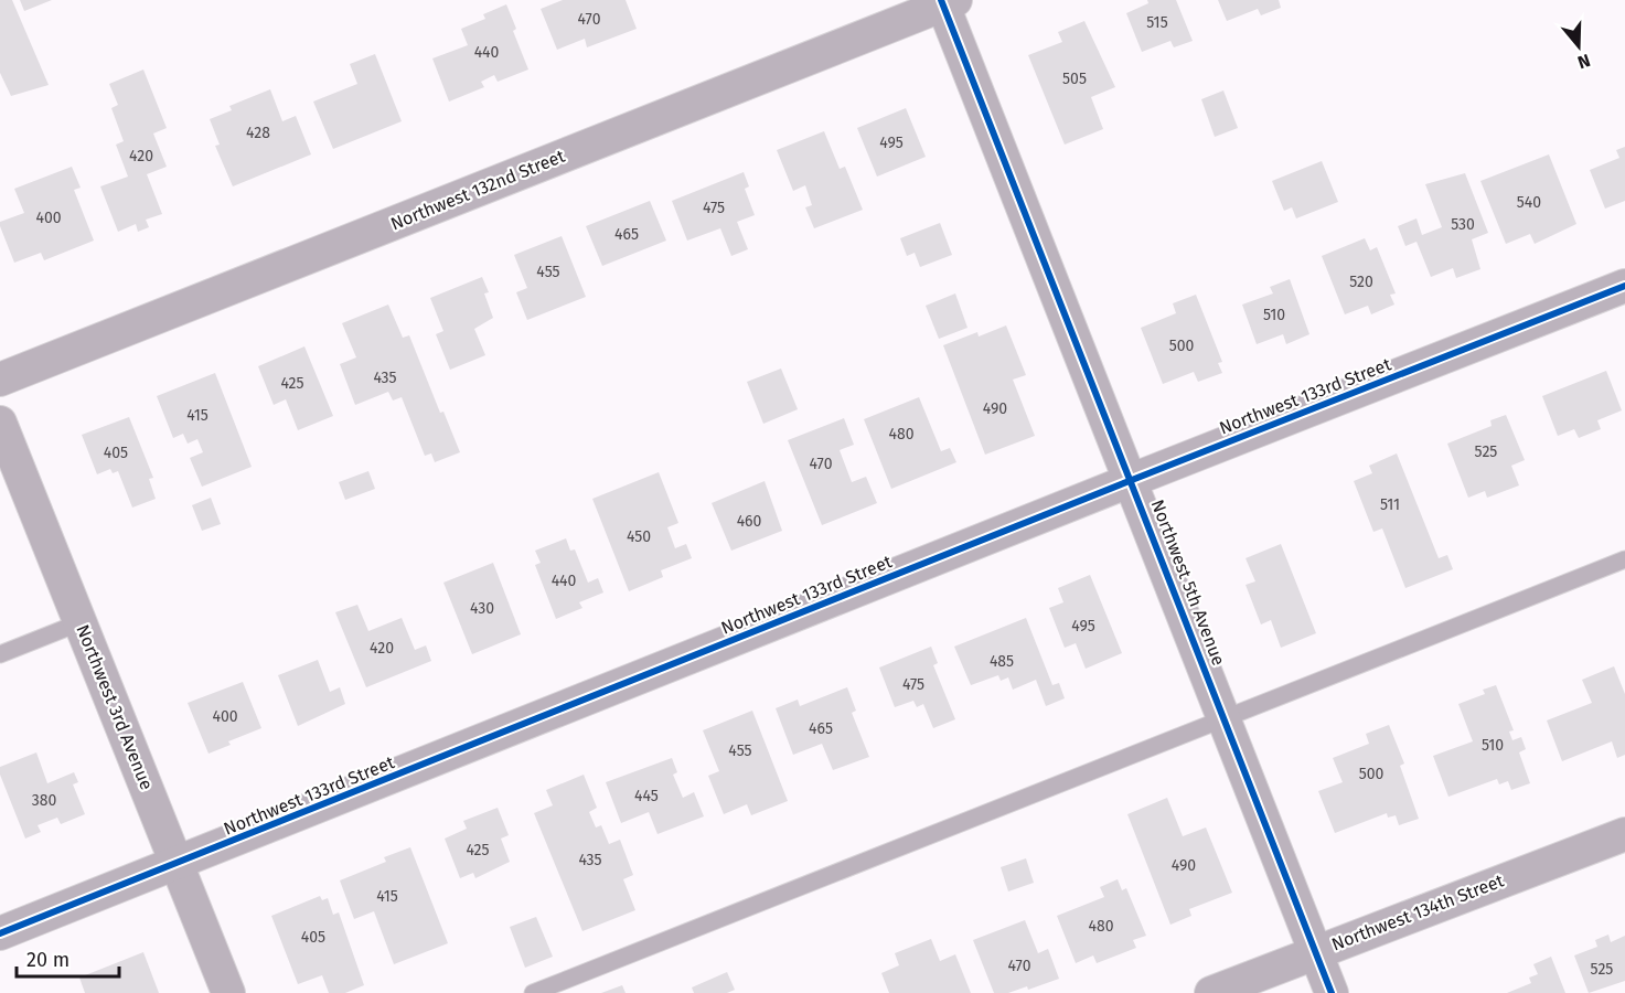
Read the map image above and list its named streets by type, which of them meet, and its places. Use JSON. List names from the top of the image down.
{
  "streets": {
    "street": [
      "Northwest 132nd Street",
      "Northwest 133rd Street",
      "Northwest 5th Avenue",
      "Northwest 3rd Avenue",
      "Northwest 134th Street"
    ]
  },
  "crossings": [
    ["Northwest 132nd Street", "Northwest 5th Avenue"],
    ["Northwest 133rd Street", "Northwest 5th Avenue"],
    ["Northwest 133rd Street", "Northwest 3rd Avenue"],
    ["Northwest 5th Avenue", "Northwest 134th Street"]
  ],
  "house_numbers": [
    "470",
    "515",
    "440",
    "505",
    "428",
    "495",
    "420",
    "540",
    "475",
    "400",
    "530",
    "465",
    "455",
    "520",
    "510",
    "500",
    "435",
    "425",
    "490",
    "415",
    "480",
    "525",
    "405",
    "470",
    "511",
    "460",
    "450",
    "440",
    "430",
    "495",
    "420",
    "485",
    "475",
    "400",
    "465",
    "510",
    "455",
    "500",
    "445",
    "380",
    "425",
    "435",
    "490",
    "415",
    "480",
    "405",
    "470",
    "525"
  ],
  "scale_bar": "20 m",
  "north": "bottom"
}
